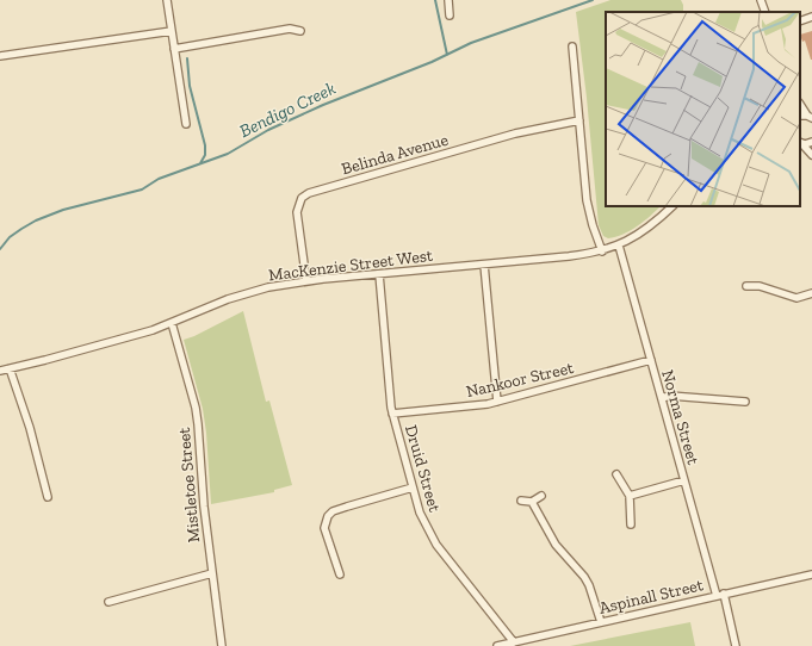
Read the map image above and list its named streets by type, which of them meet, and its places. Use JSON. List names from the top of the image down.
{
  "streets": {
    "street": [
      "Belinda Avenue",
      "MacKenzie Street West",
      "Nankoor Street",
      "Norma Street",
      "Druid Street",
      "Mistletoe Street",
      "Aspinall Street"
    ]
  },
  "crossings": [
    ["Belinda Avenue", "MacKenzie Street West"],
    ["MacKenzie Street West", "Norma Street"],
    ["MacKenzie Street West", "Druid Street"],
    ["MacKenzie Street West", "Mistletoe Street"],
    ["Nankoor Street", "Norma Street"],
    ["Nankoor Street", "Druid Street"],
    ["Norma Street", "Aspinall Street"],
    ["Druid Street", "Aspinall Street"]
  ],
  "water": ["Bendigo Creek"]
}
